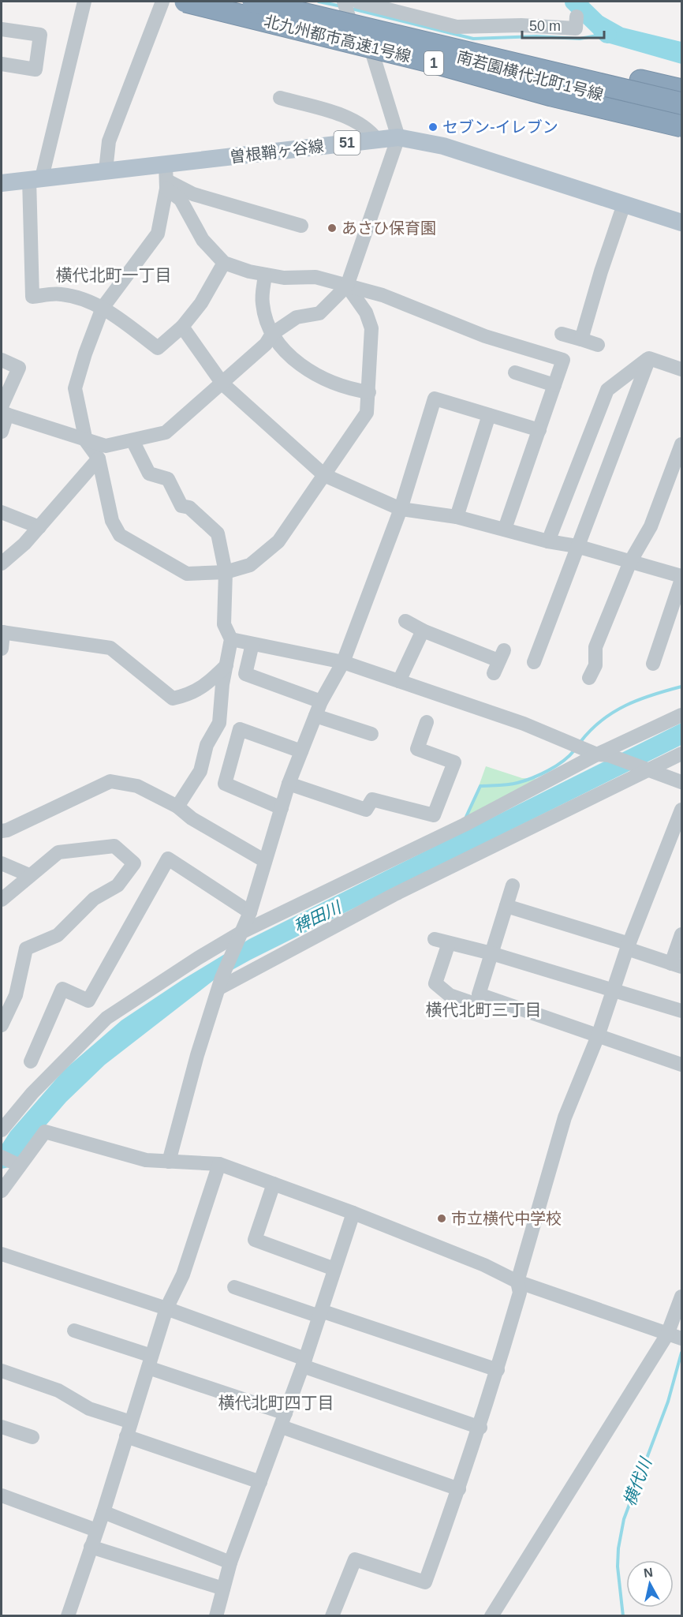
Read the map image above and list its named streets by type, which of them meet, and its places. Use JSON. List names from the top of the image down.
{
  "streets": {
    "highway": ["北九州都市高速1号線", "1"],
    "main road": ["51", "曽根鞘ヶ谷線"],
    "street": ["南若園横代北町1号線"]
  },
  "districts": ["横代北町一丁目", "横代北町三丁目", "横代北町四丁目"],
  "water": ["稗田川", "横代川"],
  "places": ["セブン-イレブン", "あさひ保育園", "市立横代中学校"],
  "scale_bar": "50 m",
  "north": "top"
}
